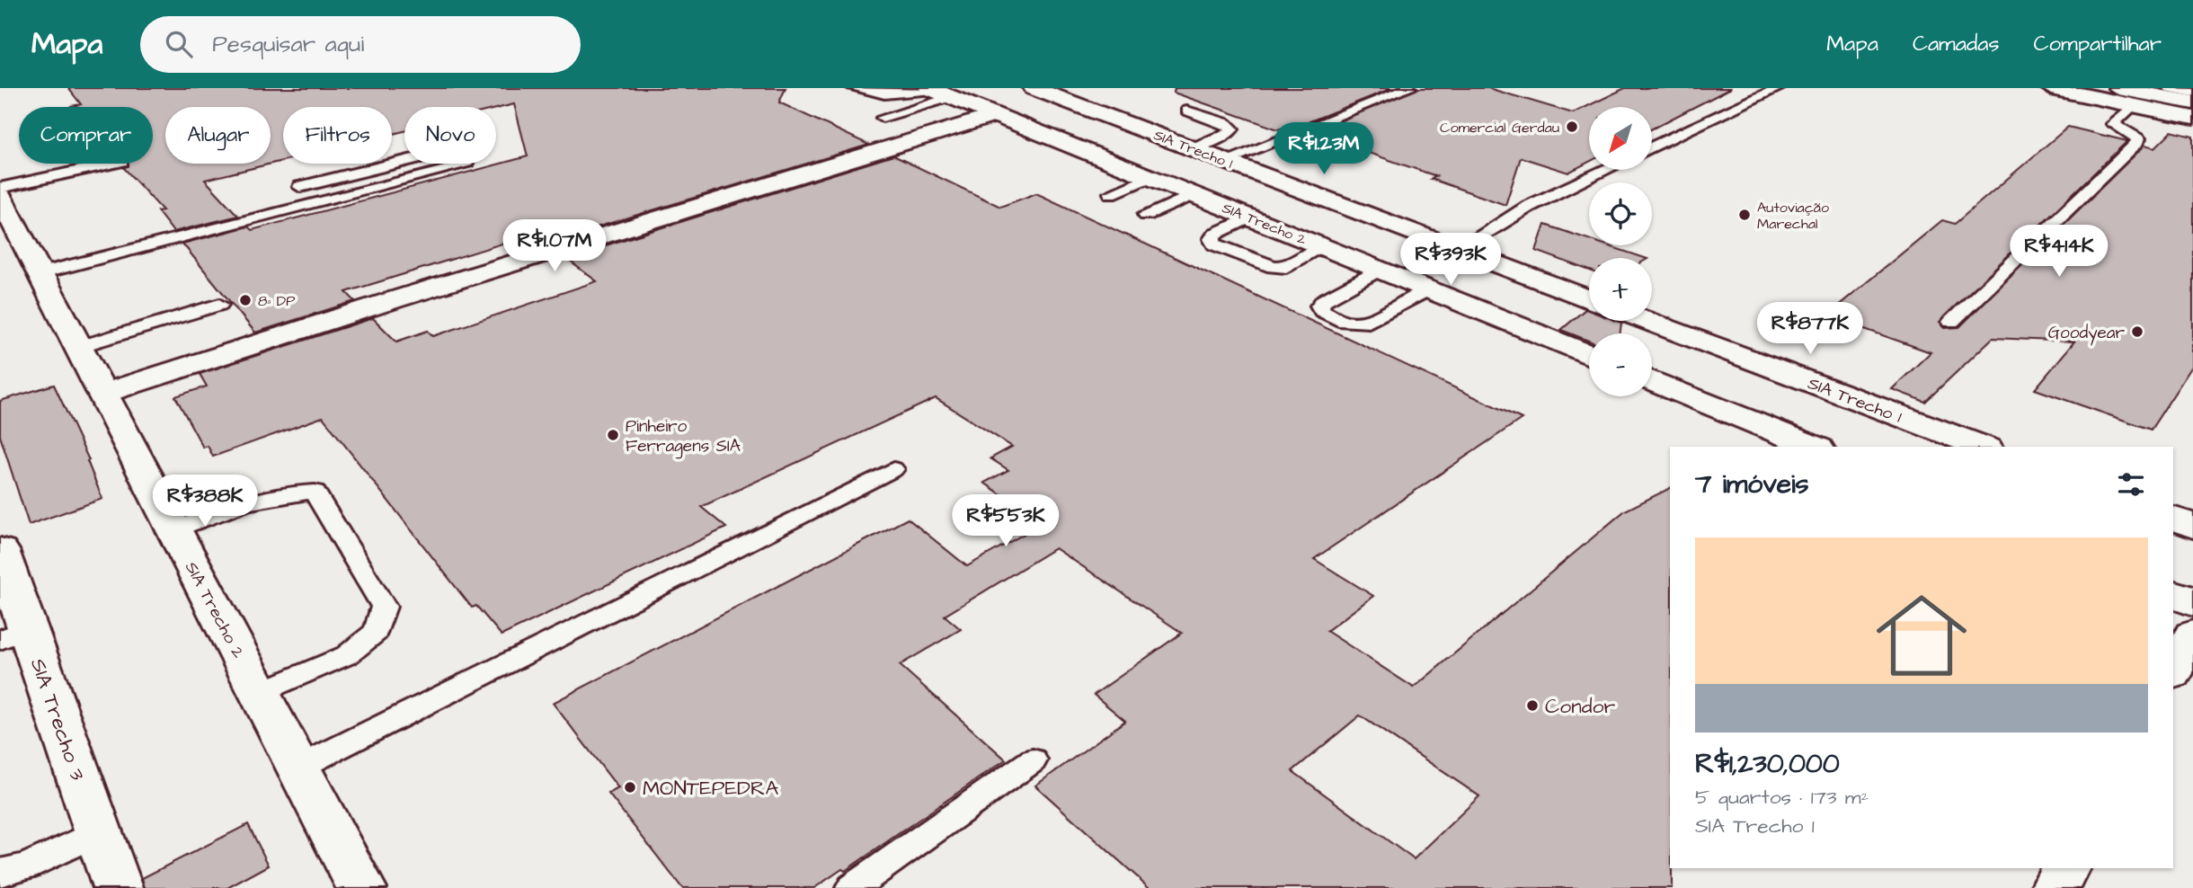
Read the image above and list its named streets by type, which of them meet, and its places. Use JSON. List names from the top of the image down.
{
  "streets": {
    "main road": ["SIA Trecho 1", "SIA Trecho 2", "SIA Trecho 3"]
  },
  "places": [
    "Comercial Gerdau",
    "Autoviação Marechal",
    "8ª DP",
    "Goodyear",
    "Pinheiro Ferragens SIA",
    "Condor",
    "MONTEPEDRA"
  ],
  "north": "bottom left",
  "page": {
    "header": "Mapa",
    "search": "Pesquisar aqui",
    "nav": ["Mapa", "Camadas", "Compartilhar"],
    "map_buttons": ["+", "−"],
    "chip": [
      "Comprar",
      "Alugar",
      "Filtros",
      "Novo"
    ],
    "price": [
      "R$1.23M",
      "R$1.07M",
      "R$414K",
      "R$393K",
      "R$877K",
      "R$388K",
      "R$553K"
    ],
    "heading": "7 imóveis",
    "list": [
      {
        "name": "R$1,230,000",
        "note": "5 quartos · 173 m² · SIA Trecho 1"
      }
    ]
  }
}
